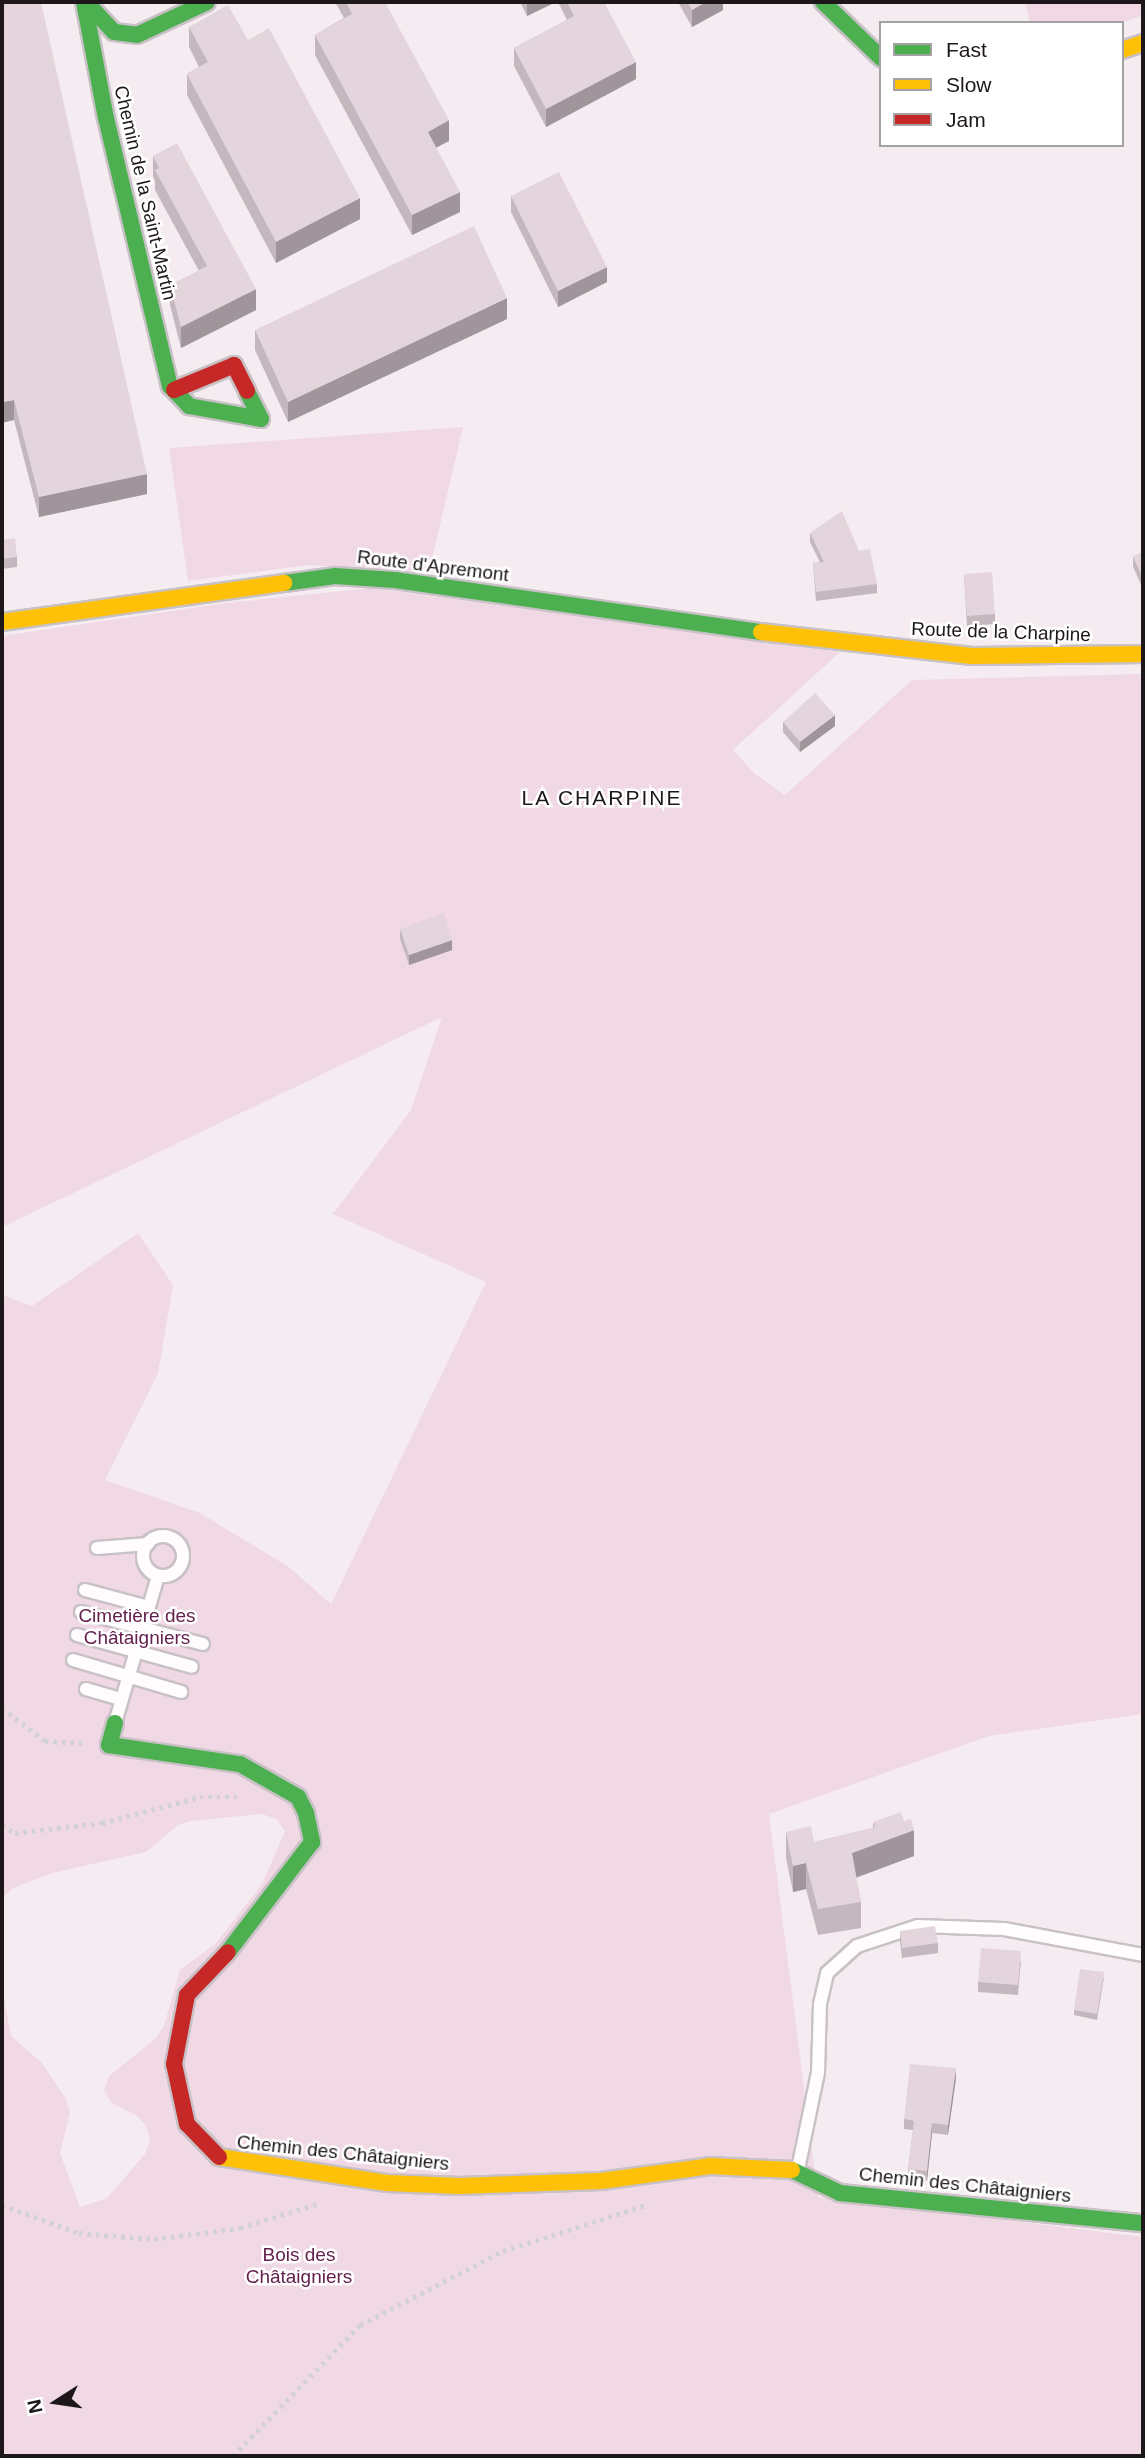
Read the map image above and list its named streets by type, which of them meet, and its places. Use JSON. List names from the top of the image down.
{
  "streets": {
    "street": [
      "Chemin de la Saint-Martin",
      "Route d'Apremont",
      "Route de la Charpine",
      "Chemin des Châtaigniers"
    ]
  },
  "crossings": [
    ["Route d'Apremont", "Route de la Charpine"]
  ],
  "districts": ["LA CHARPINE"],
  "parks": ["Cimetière des Châtaigniers", "Bois des Châtaigniers"],
  "legend": ["Fast", "Slow", "Jam"],
  "north": "left"
}
